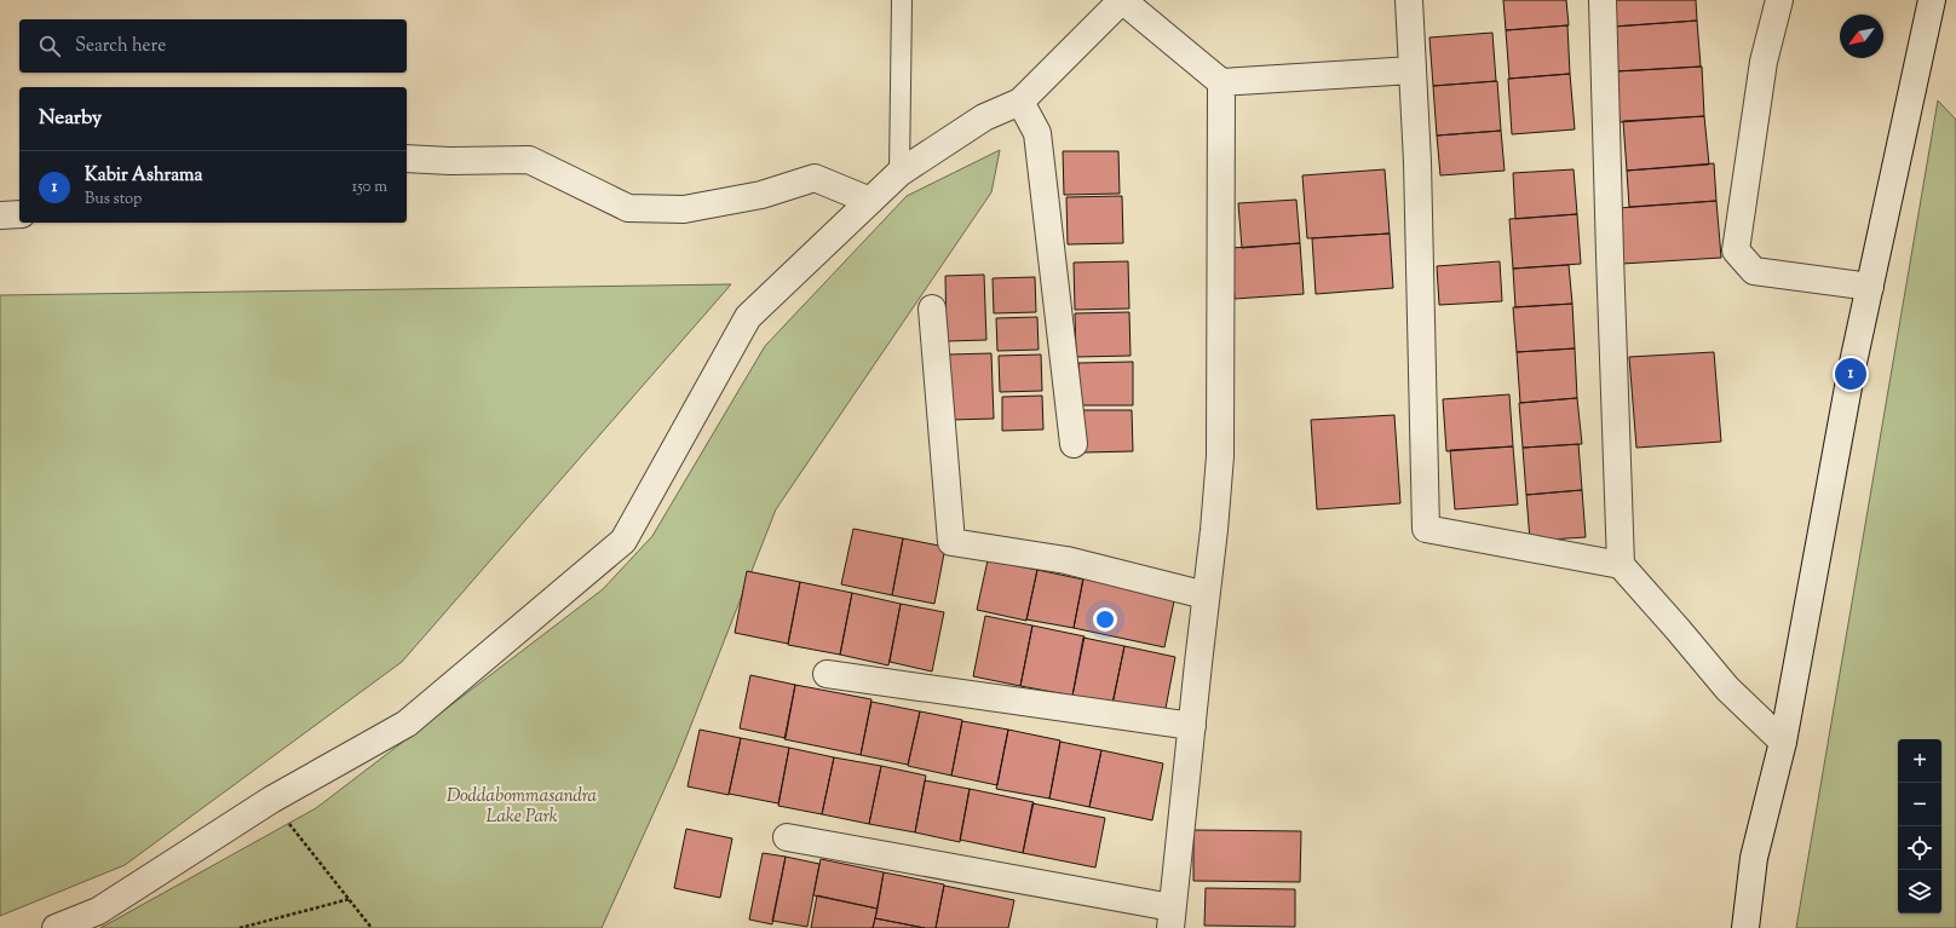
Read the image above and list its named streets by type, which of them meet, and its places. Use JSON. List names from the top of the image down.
{
  "parks": ["Doddabommasandra Lake Park"],
  "north": "bottom left",
  "page": {
    "search": "Search here",
    "heading": "Nearby",
    "list": [
      {
        "mark": "1",
        "name": "Kabir Ashrama",
        "note": "Bus stop",
        "value": "150 m"
      }
    ],
    "pins": "1",
    "map_buttons": ["+", "−"]
  }
}
